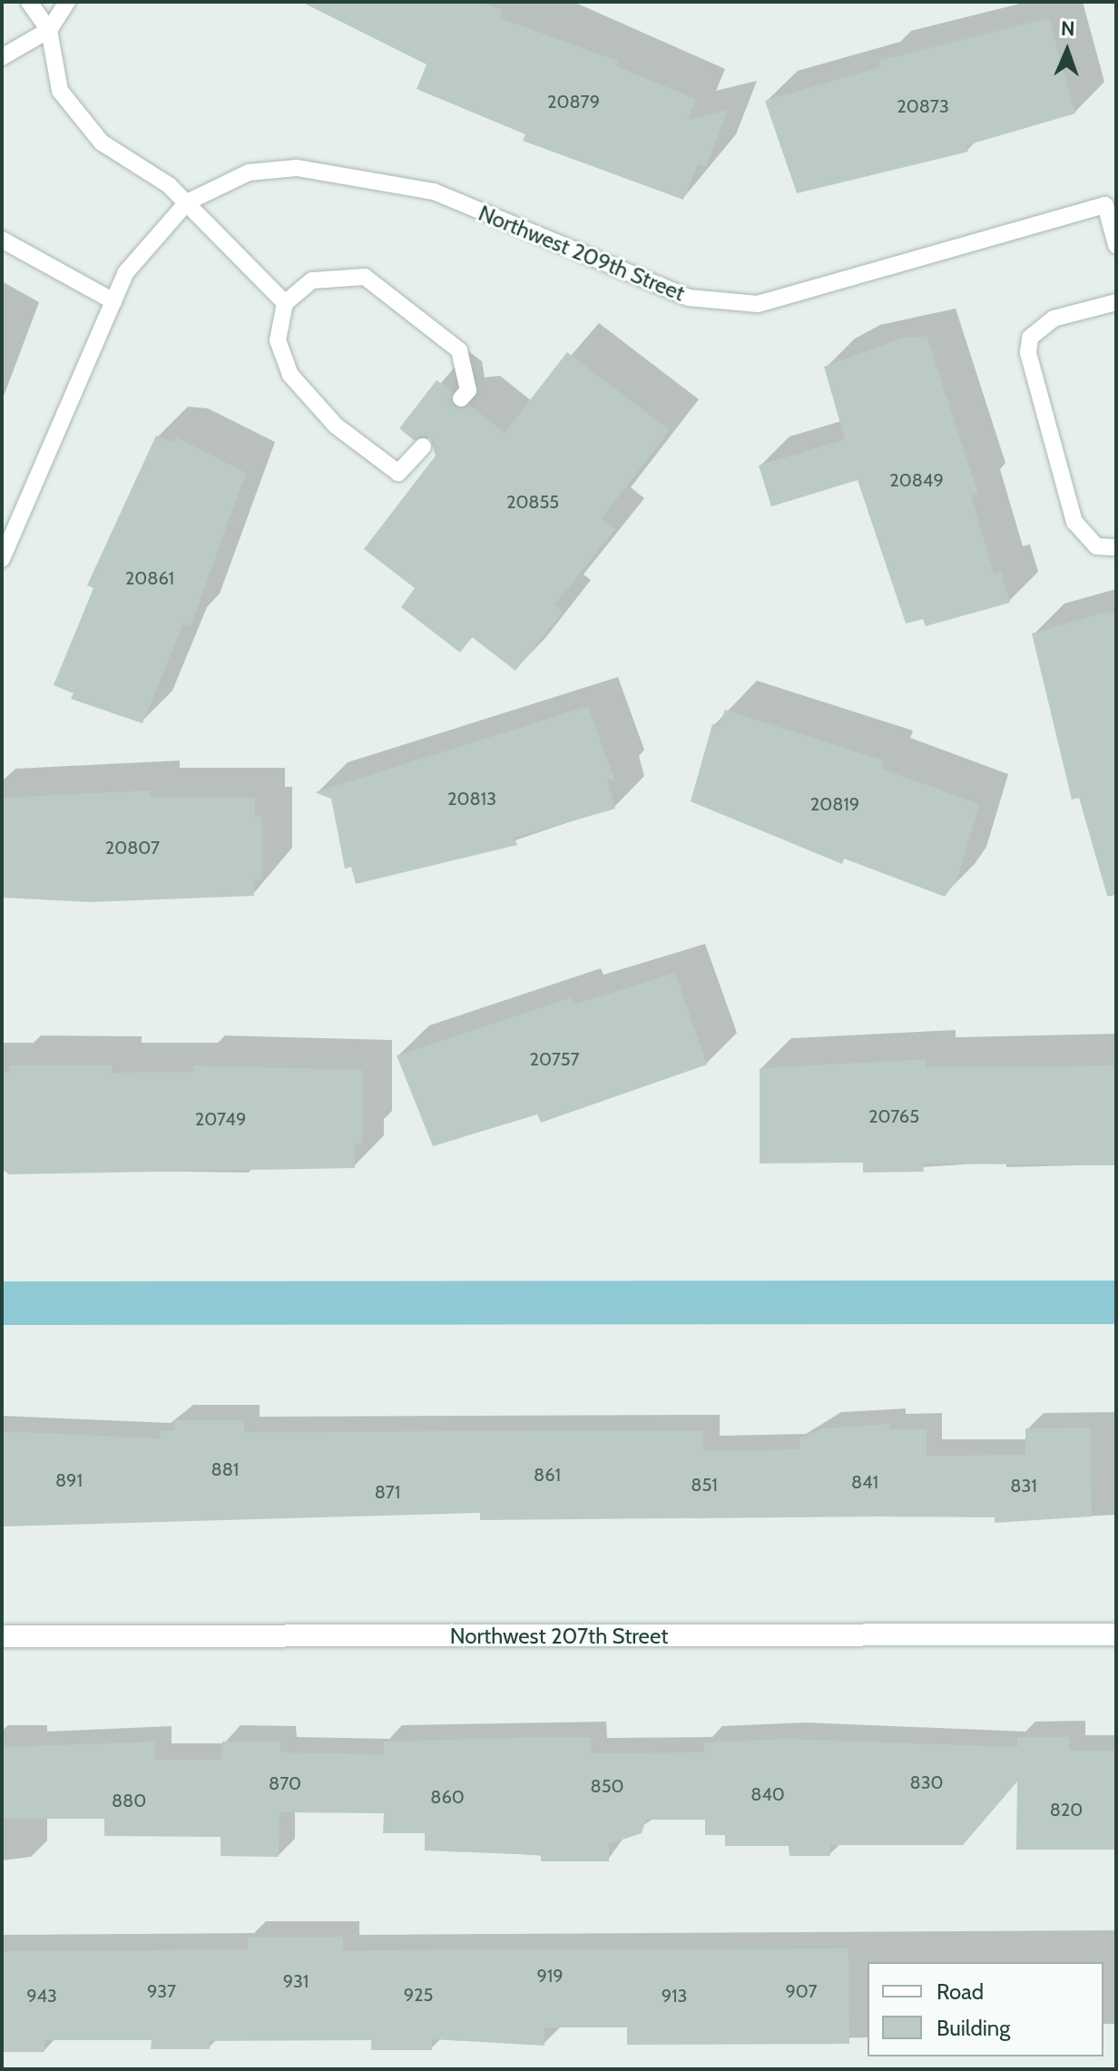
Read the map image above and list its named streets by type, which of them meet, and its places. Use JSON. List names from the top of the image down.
{
  "streets": {
    "street": ["Northwest 207th Street"],
    "lane": ["Northwest 209th Street"]
  },
  "house_numbers": [
    "20879",
    "20873",
    "20849",
    "20855",
    "20861",
    "20813",
    "20819",
    "20807",
    "20757",
    "20765",
    "20749",
    "881",
    "861",
    "891",
    "841",
    "851",
    "831",
    "871",
    "830",
    "870",
    "850",
    "840",
    "860",
    "880",
    "820",
    "919",
    "931",
    "937",
    "907",
    "925",
    "943",
    "913"
  ],
  "legend": ["Road", "Building"],
  "north": "top"
}
